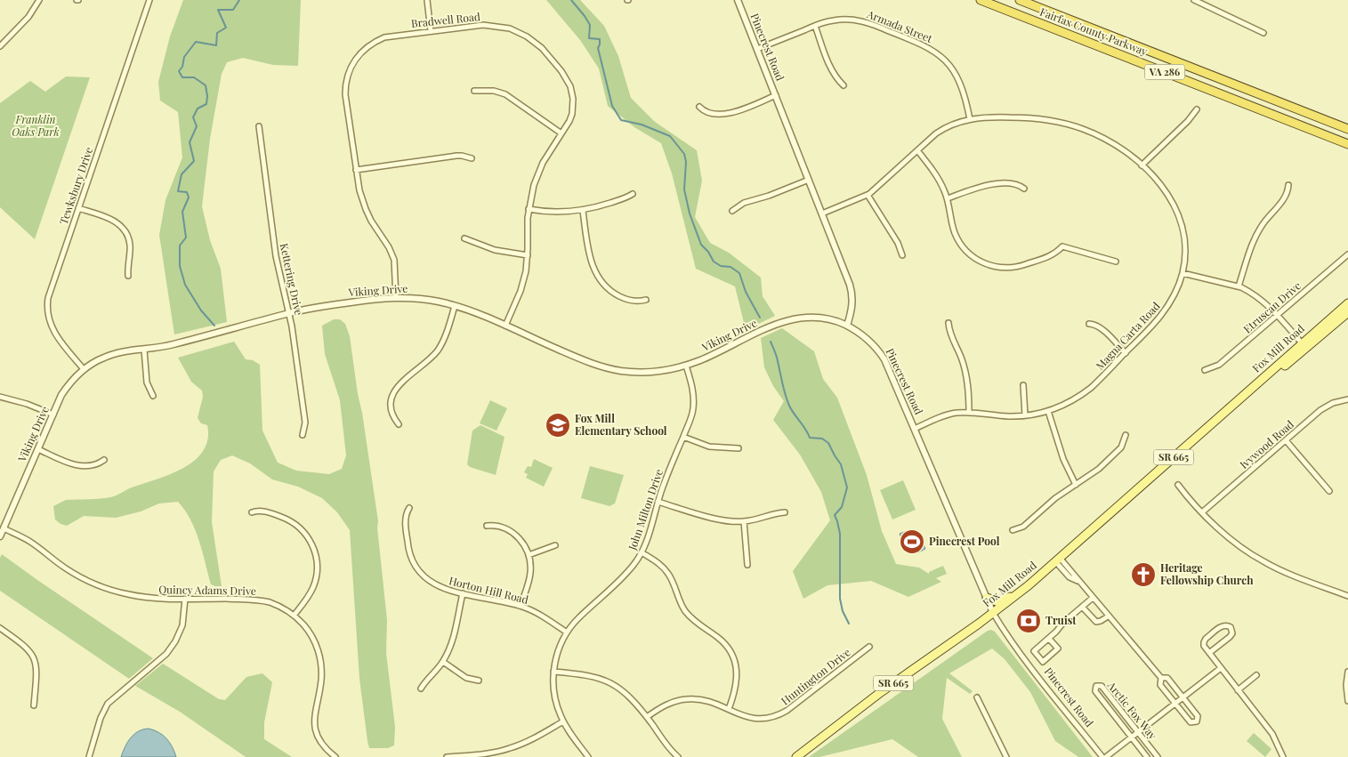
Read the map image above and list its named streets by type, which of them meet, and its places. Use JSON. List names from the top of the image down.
{
  "streets": {
    "highway": ["Fairfax County Parkway", "VA 286"],
    "main road": ["Fox Mill Road", "SR 665"],
    "street": [
      "Bradwell Road",
      "Armada Street",
      "Pinecrest Road",
      "Tewksbury Drive",
      "Kettering Drive",
      "Viking Drive",
      "Etruscan Drive",
      "Magna Carta Road",
      "Ivywood Road",
      "John Milton Drive",
      "Quincy Adams Drive",
      "Horton Hill Road",
      "Huntington Drive",
      "Arctic Fox Way"
    ]
  },
  "crossings": [
    ["Bradwell Road", "Viking Drive"],
    ["Armada Street", "Pinecrest Road"],
    ["Armada Street", "Magna Carta Road"],
    ["Pinecrest Road", "Viking Drive"],
    ["Pinecrest Road", "Magna Carta Road"],
    ["Pinecrest Road", "Fox Mill Road"],
    ["Tewksbury Drive", "Viking Drive"],
    ["Kettering Drive", "Viking Drive"],
    ["Viking Drive", "John Milton Drive"],
    ["Viking Drive", "Quincy Adams Drive"],
    ["John Milton Drive", "Horton Hill Road"]
  ],
  "parks": ["Franklin Oaks Park"],
  "places": {
    "school or university": ["Fox Mill Elementary School"],
    "sports": ["Pinecrest Pool"],
    "church": ["Heritage Fellowship Church"],
    "bank": ["Truist"]
  }
}
